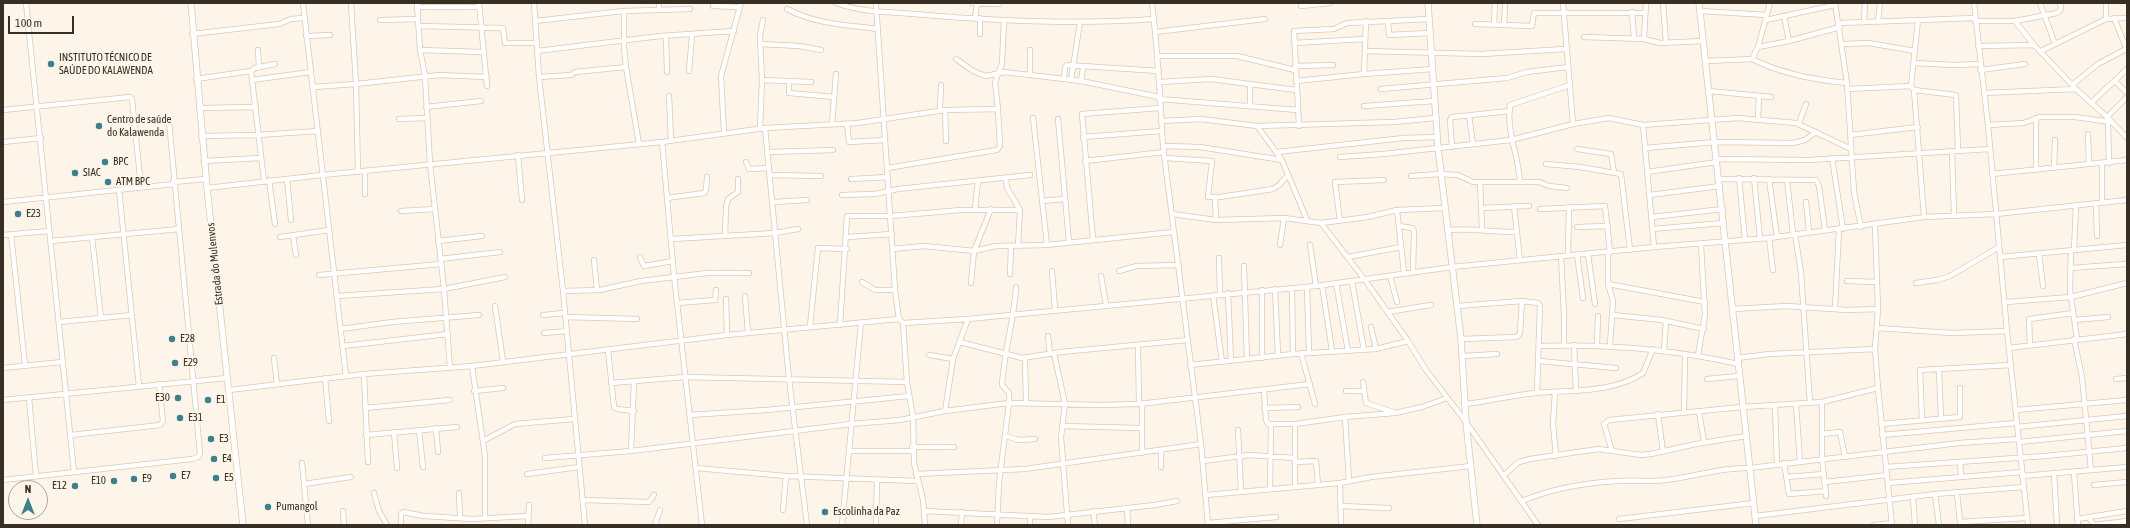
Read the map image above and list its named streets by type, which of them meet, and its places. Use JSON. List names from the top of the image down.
{
  "streets": {
    "street": ["Estrada do Mulenvos"]
  },
  "places": [
    "INSTITUTO TÉCNICO DE SAÚDE DO KALAWENDA",
    "Centro de saúde do Kalawenda",
    "BPC",
    "SIAC",
    "ATM BPC",
    "E23",
    "E28",
    "E29",
    "E30",
    "E1",
    "E31",
    "E3",
    "E4",
    "E7",
    "E5",
    "E9",
    "E10",
    "E12",
    "Pumangol",
    "Escolinha da Paz"
  ],
  "scale_bar": "100 m",
  "north": "top"
}
